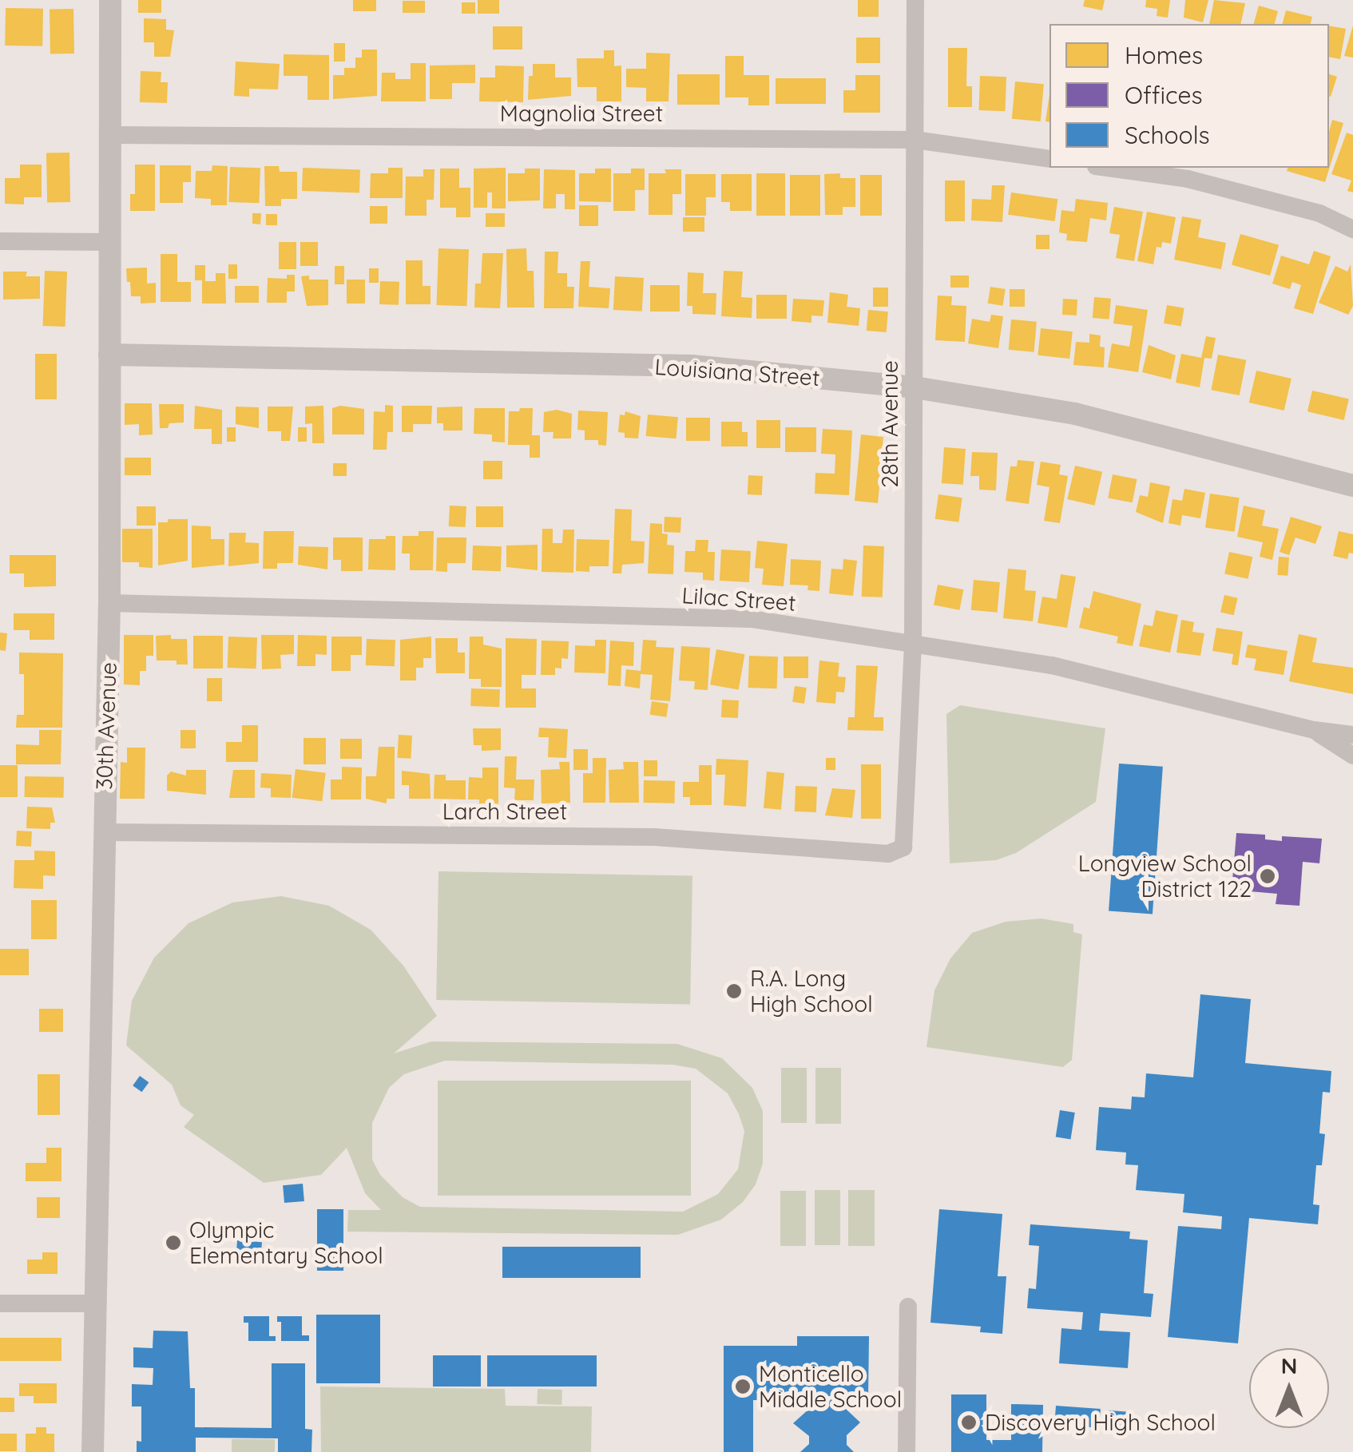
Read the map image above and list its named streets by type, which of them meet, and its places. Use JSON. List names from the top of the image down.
{
  "streets": {
    "street": [
      "Magnolia Street",
      "Louisiana Street",
      "28th Avenue",
      "Lilac Street",
      "30th Avenue",
      "Larch Street"
    ]
  },
  "crossings": [
    ["Magnolia Street", "28th Avenue"],
    ["Magnolia Street", "30th Avenue"],
    ["Louisiana Street", "28th Avenue"],
    ["Louisiana Street", "30th Avenue"],
    ["28th Avenue", "Lilac Street"],
    ["28th Avenue", "Larch Street"],
    ["Lilac Street", "30th Avenue"],
    ["30th Avenue", "Larch Street"]
  ],
  "places": [
    "Longview School District 122",
    "R.A. Long High School",
    "Olympic Elementary School",
    "Monticello Middle School",
    "Discovery High School"
  ],
  "legend": ["Homes", "Offices", "Schools"],
  "north": "top"
}
